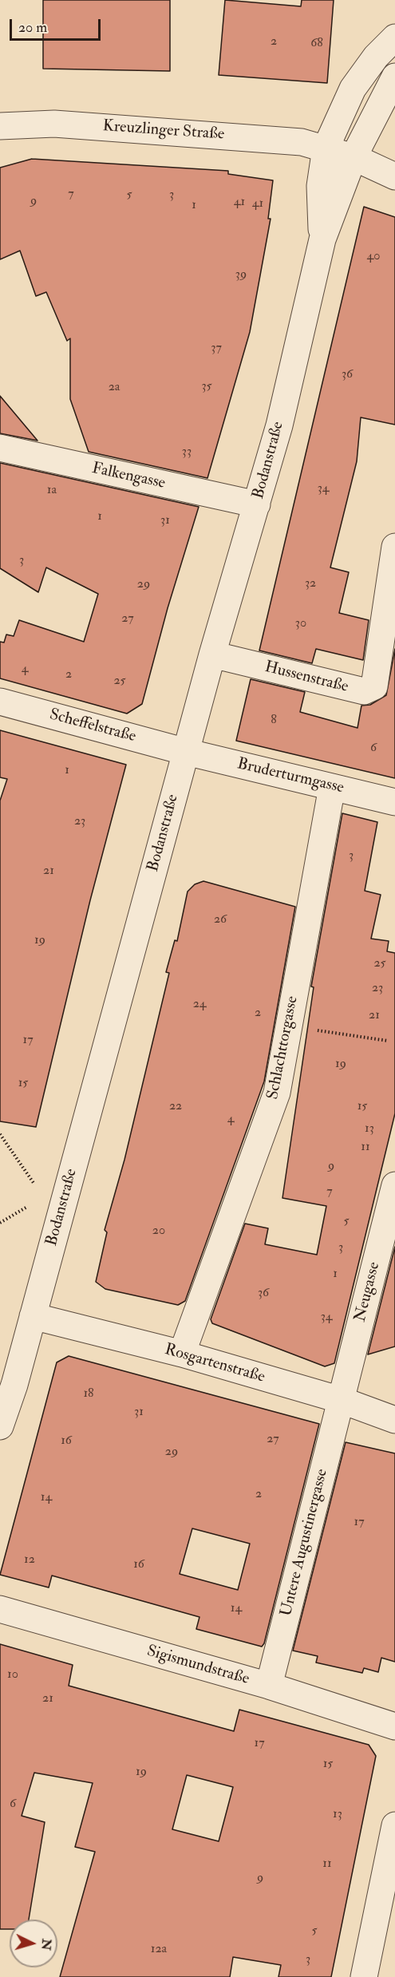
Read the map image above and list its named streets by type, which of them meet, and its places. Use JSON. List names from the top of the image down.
{
  "streets": {
    "street": [
      "Kreuzlinger Straße",
      "Bodanstraße",
      "Falkengasse",
      "Hussenstraße",
      "Scheffelstraße",
      "Bruderturmgasse",
      "Schlachttorgasse",
      "Neugasse",
      "Rosgartenstraße",
      "Untere Augustinergasse",
      "Sigismundstraße"
    ]
  },
  "crossings": [
    ["Kreuzlinger Straße", "Bodanstraße"],
    ["Bodanstraße", "Falkengasse"],
    ["Bodanstraße", "Hussenstraße"],
    ["Bodanstraße", "Scheffelstraße"],
    ["Bodanstraße", "Bruderturmgasse"],
    ["Bodanstraße", "Rosgartenstraße"],
    ["Scheffelstraße", "Bruderturmgasse"],
    ["Bruderturmgasse", "Schlachttorgasse"],
    ["Schlachttorgasse", "Rosgartenstraße"],
    ["Neugasse", "Rosgartenstraße"],
    ["Neugasse", "Untere Augustinergasse"],
    ["Rosgartenstraße", "Untere Augustinergasse"],
    ["Untere Augustinergasse", "Sigismundstraße"]
  ],
  "house_numbers": [
    "2",
    "68",
    "7",
    "5",
    "3",
    "9",
    "41",
    "41",
    "1",
    "40",
    "39",
    "37",
    "36",
    "35",
    "2a",
    "33",
    "34",
    "1a",
    "1",
    "31",
    "3",
    "32",
    "29",
    "27",
    "30",
    "4",
    "2",
    "25",
    "8",
    "6",
    "1",
    "23",
    "3",
    "21",
    "26",
    "19",
    "25",
    "23",
    "24",
    "2",
    "21",
    "17",
    "19",
    "15",
    "22",
    "15",
    "4",
    "13",
    "11",
    "9",
    "7",
    "5",
    "20",
    "3",
    "1",
    "36",
    "34",
    "18",
    "31",
    "27",
    "16",
    "29",
    "2",
    "14",
    "17",
    "12",
    "16",
    "14",
    "10",
    "21",
    "17",
    "15",
    "19",
    "6",
    "13",
    "11",
    "9",
    "5",
    "12a",
    "3"
  ],
  "scale_bar": "20 m",
  "north": "right"
}
